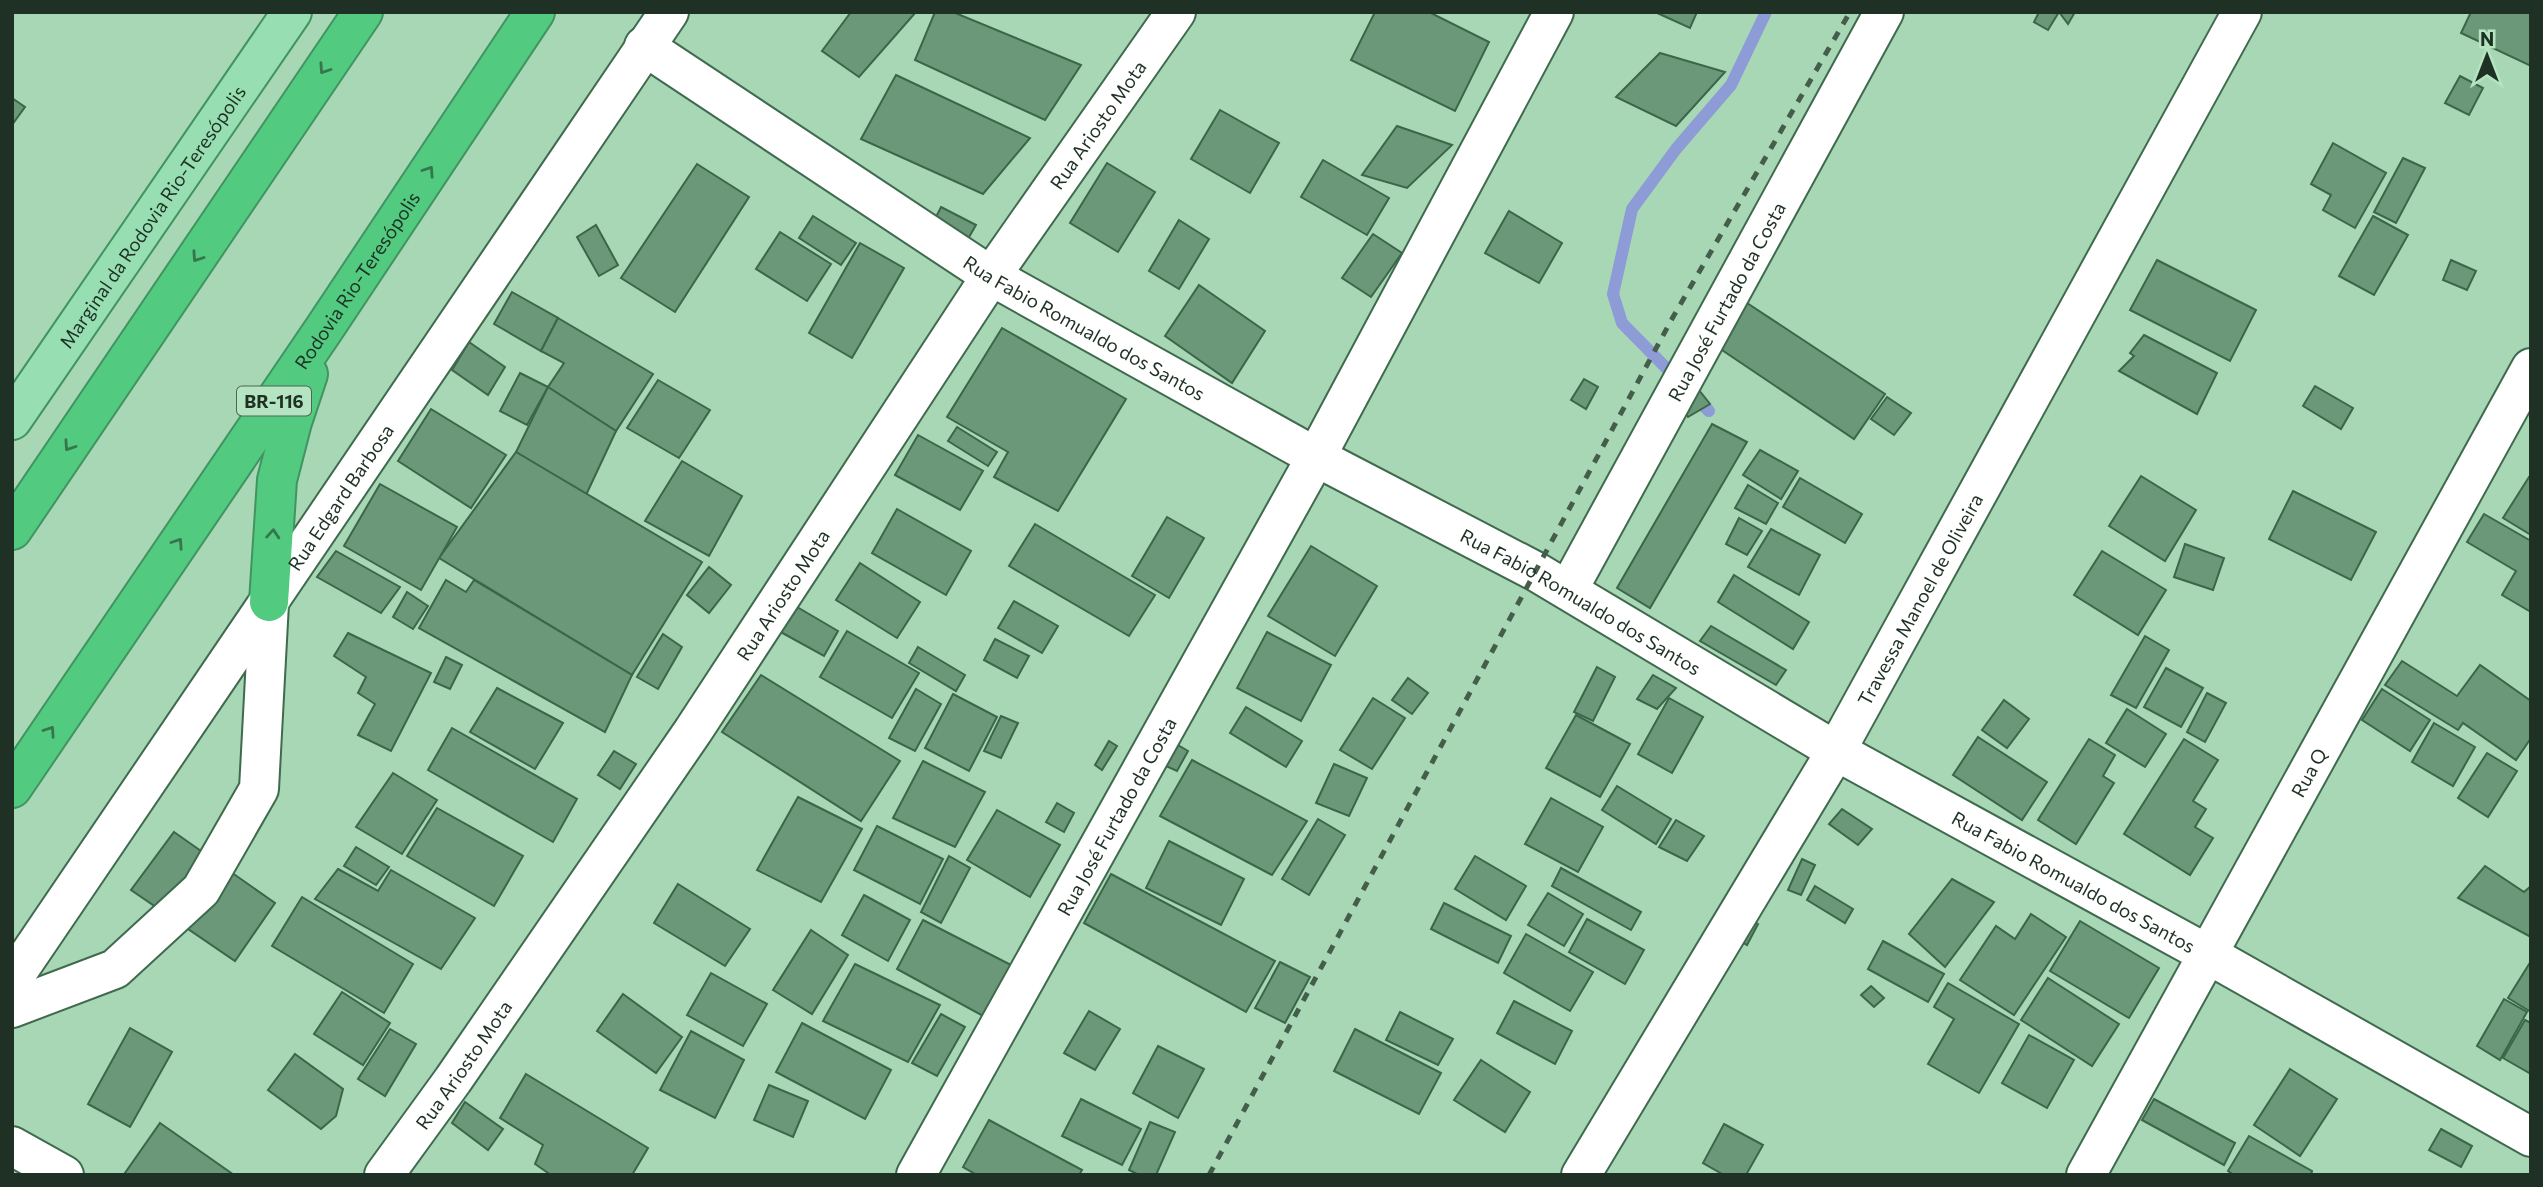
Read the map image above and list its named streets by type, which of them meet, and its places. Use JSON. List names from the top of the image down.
{
  "streets": {
    "highway": ["Rodovia Rio-Teresópolis", "BR-116"],
    "main road": ["Marginal da Rodovia Rio-Teresópolis"],
    "street": [
      "Rua Ariosto Mota",
      "Rua José Furtado da Costa",
      "Rua Fabio Romualdo dos Santos",
      "Rua Edgard Barbosa",
      "Travessa Manoel de Oliveira",
      "Rua Q"
    ]
  },
  "crossings": [
    ["Rua Ariosto Mota", "Rua Fabio Romualdo dos Santos"],
    ["Rua José Furtado da Costa", "Rua Fabio Romualdo dos Santos"],
    ["Rua Fabio Romualdo dos Santos", "Rua Edgard Barbosa"],
    ["Rua Fabio Romualdo dos Santos", "Travessa Manoel de Oliveira"],
    ["Rua Fabio Romualdo dos Santos", "Rua Q"]
  ],
  "north": "top"
}
